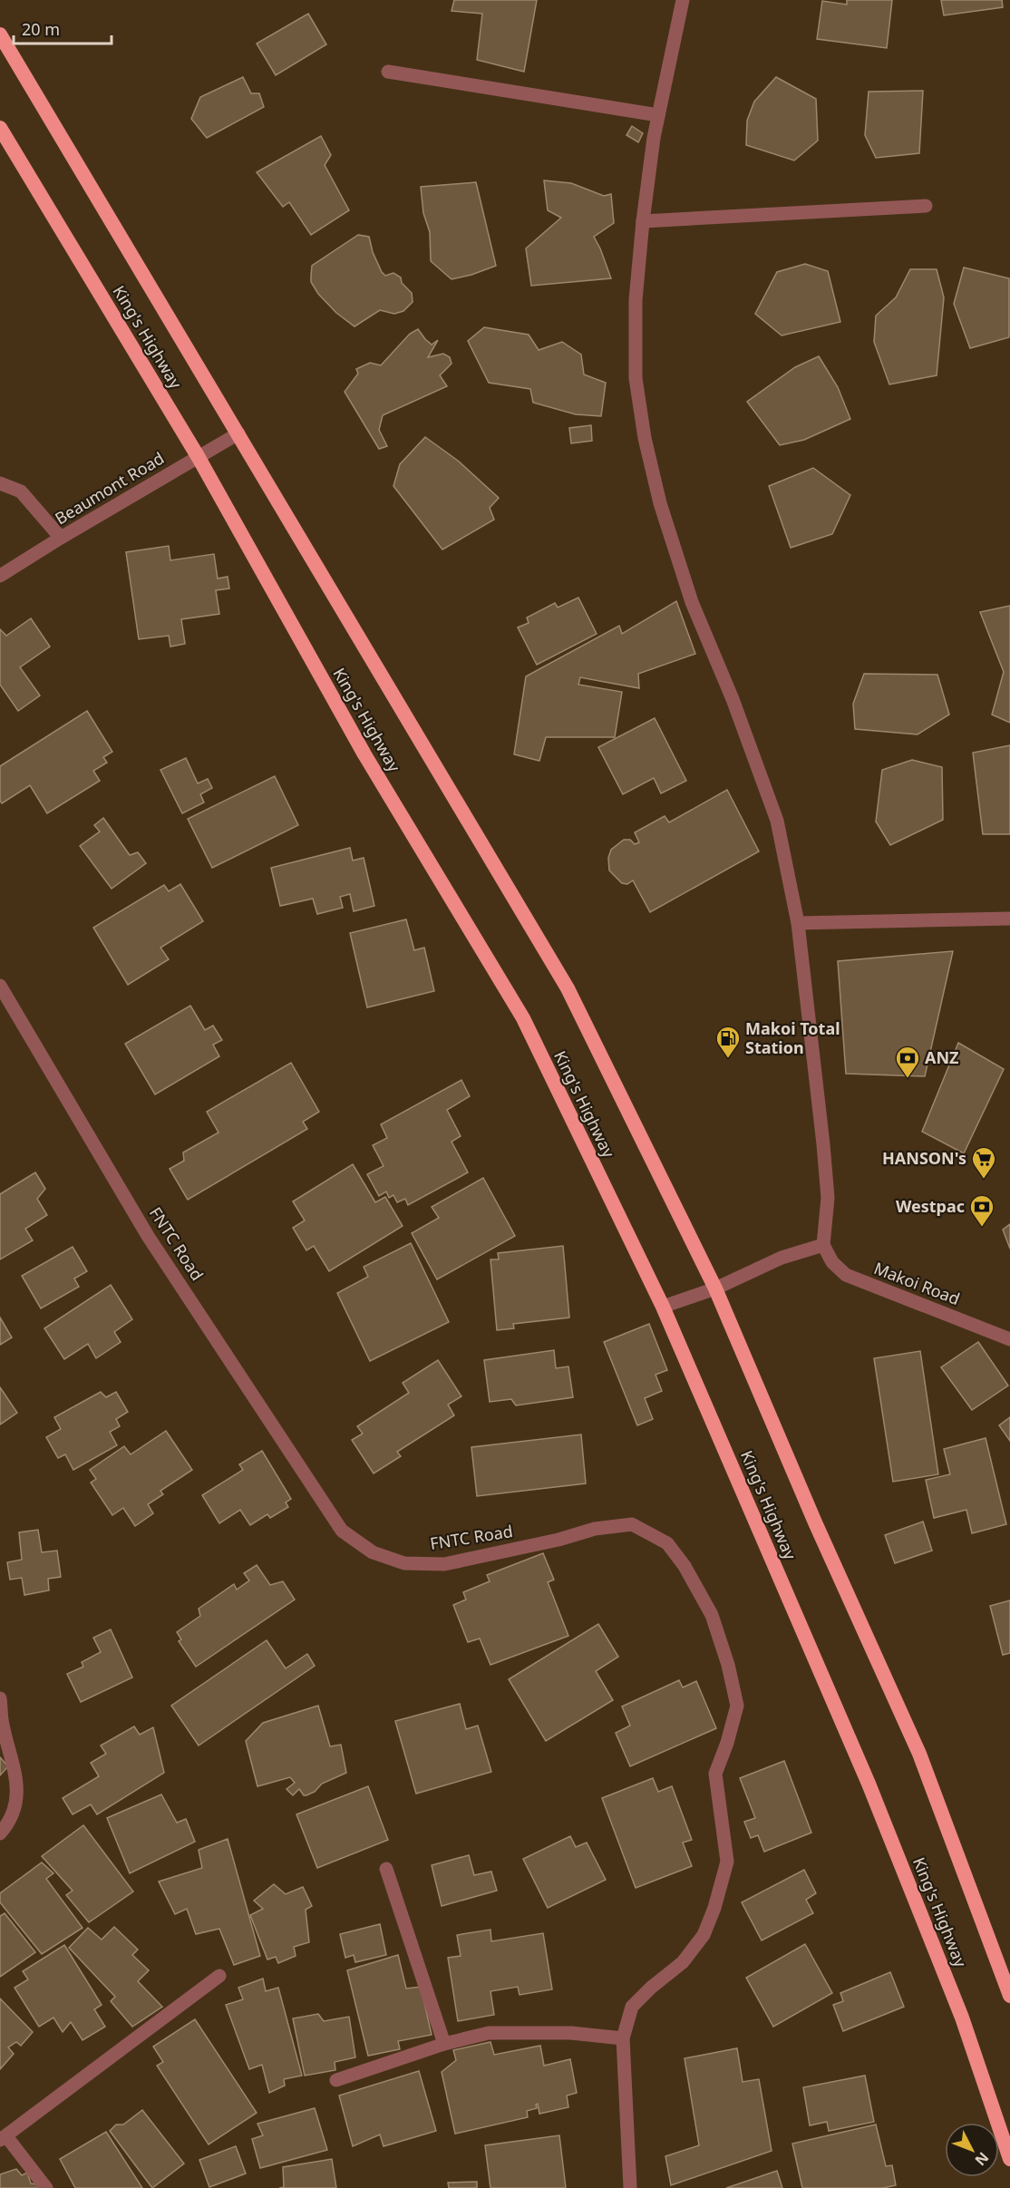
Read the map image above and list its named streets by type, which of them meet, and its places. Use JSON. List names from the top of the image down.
{
  "streets": {
    "highway": ["King's Highway"],
    "street": ["Beaumont Road", "FNTC Road", "Makoi Road"]
  },
  "crossings": [
    ["King's Highway", "Beaumont Road"]
  ],
  "places": {
    "fuel station": ["Makoi Total Station"],
    "bank": ["ANZ", "Westpac"],
    "supermarket": ["HANSON's"]
  },
  "scale_bar": "20 m",
  "north": "bottom right"
}
